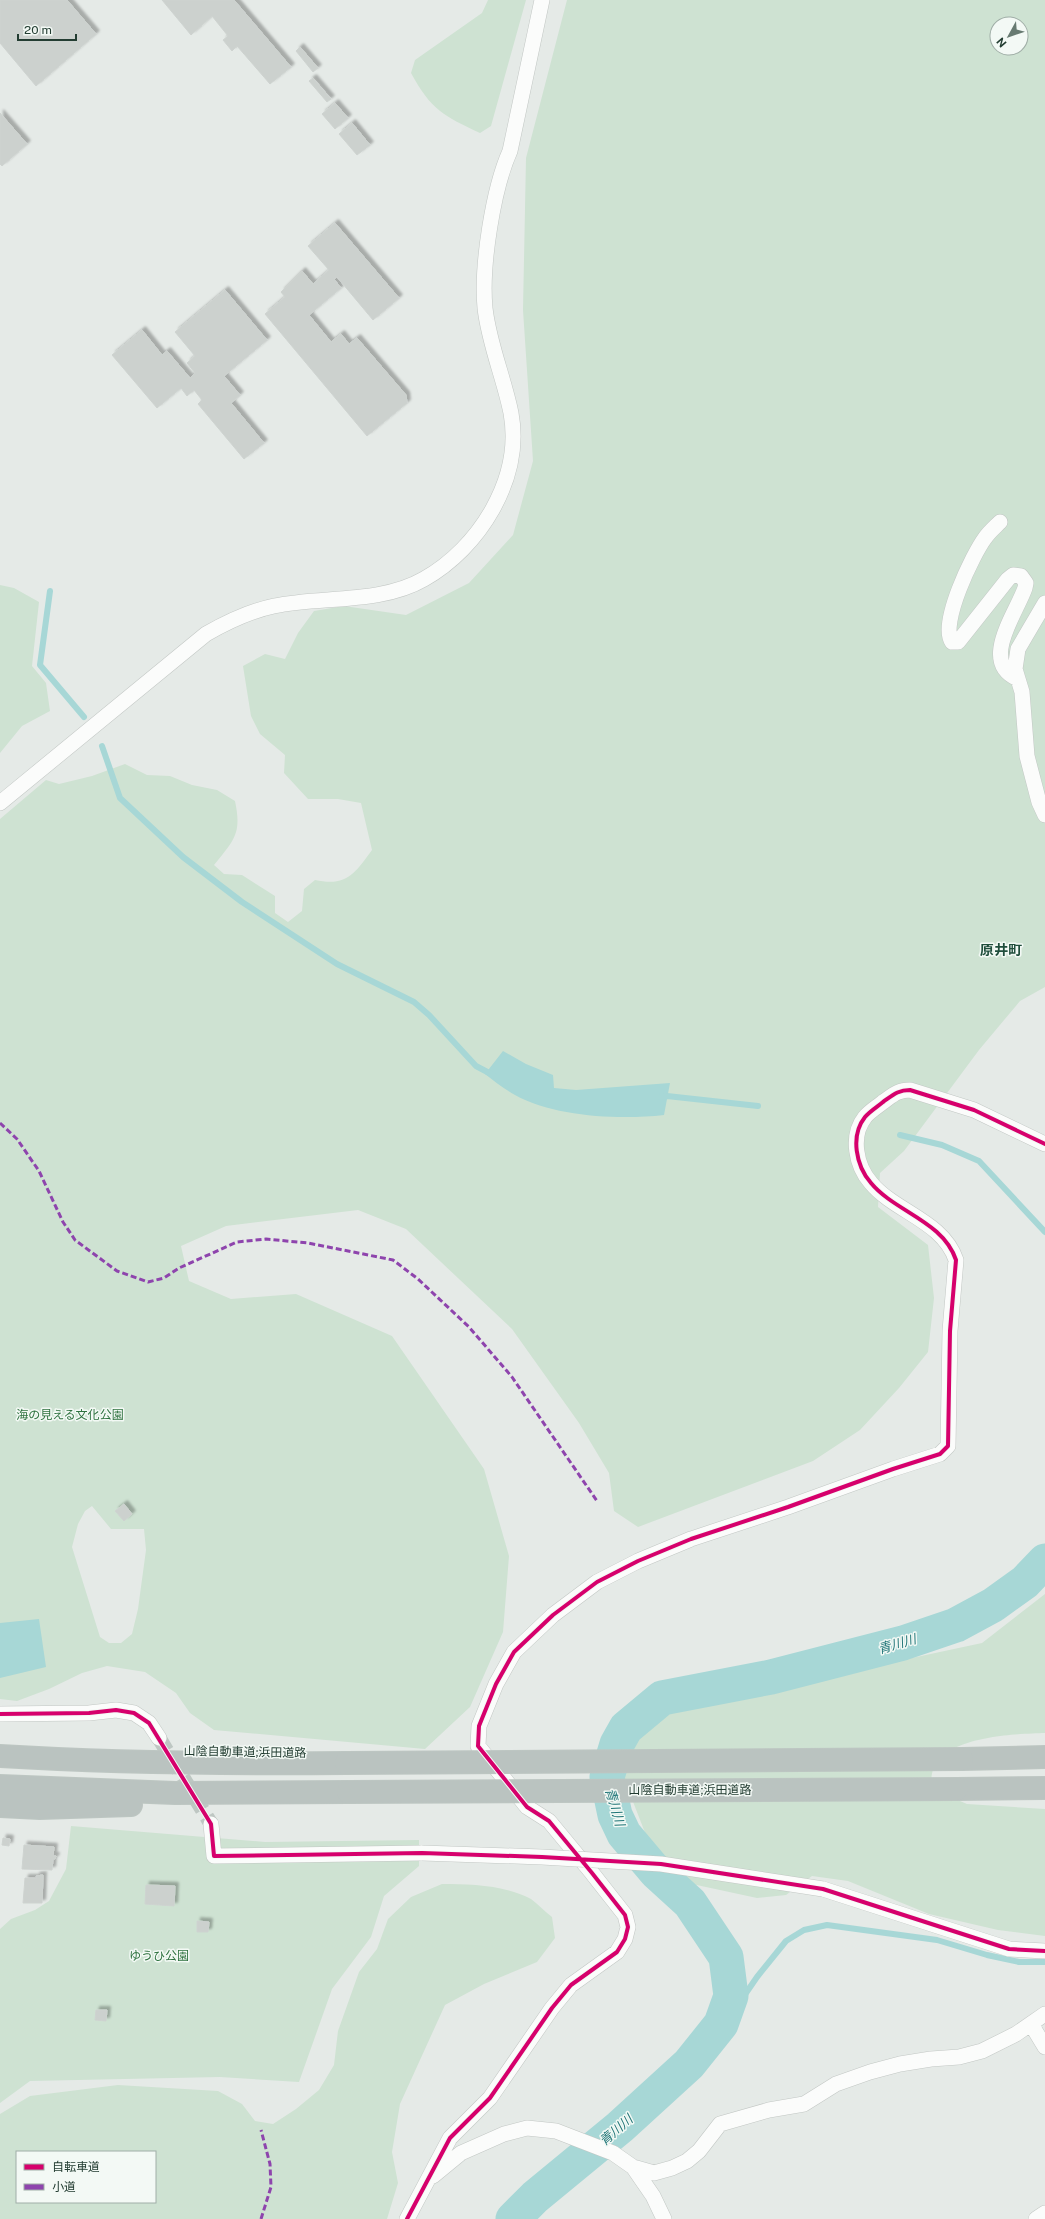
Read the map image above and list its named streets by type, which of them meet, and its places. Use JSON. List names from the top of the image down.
{
  "streets": {
    "highway": ["山陰自動車道;浜田道路"]
  },
  "districts": ["原井町"],
  "water": ["青川川"],
  "parks": ["海の見える文化公園", "ゆうひ公園"],
  "legend": ["自転車道", "小道"],
  "scale_bar": "20 m",
  "north": "bottom left"
}
